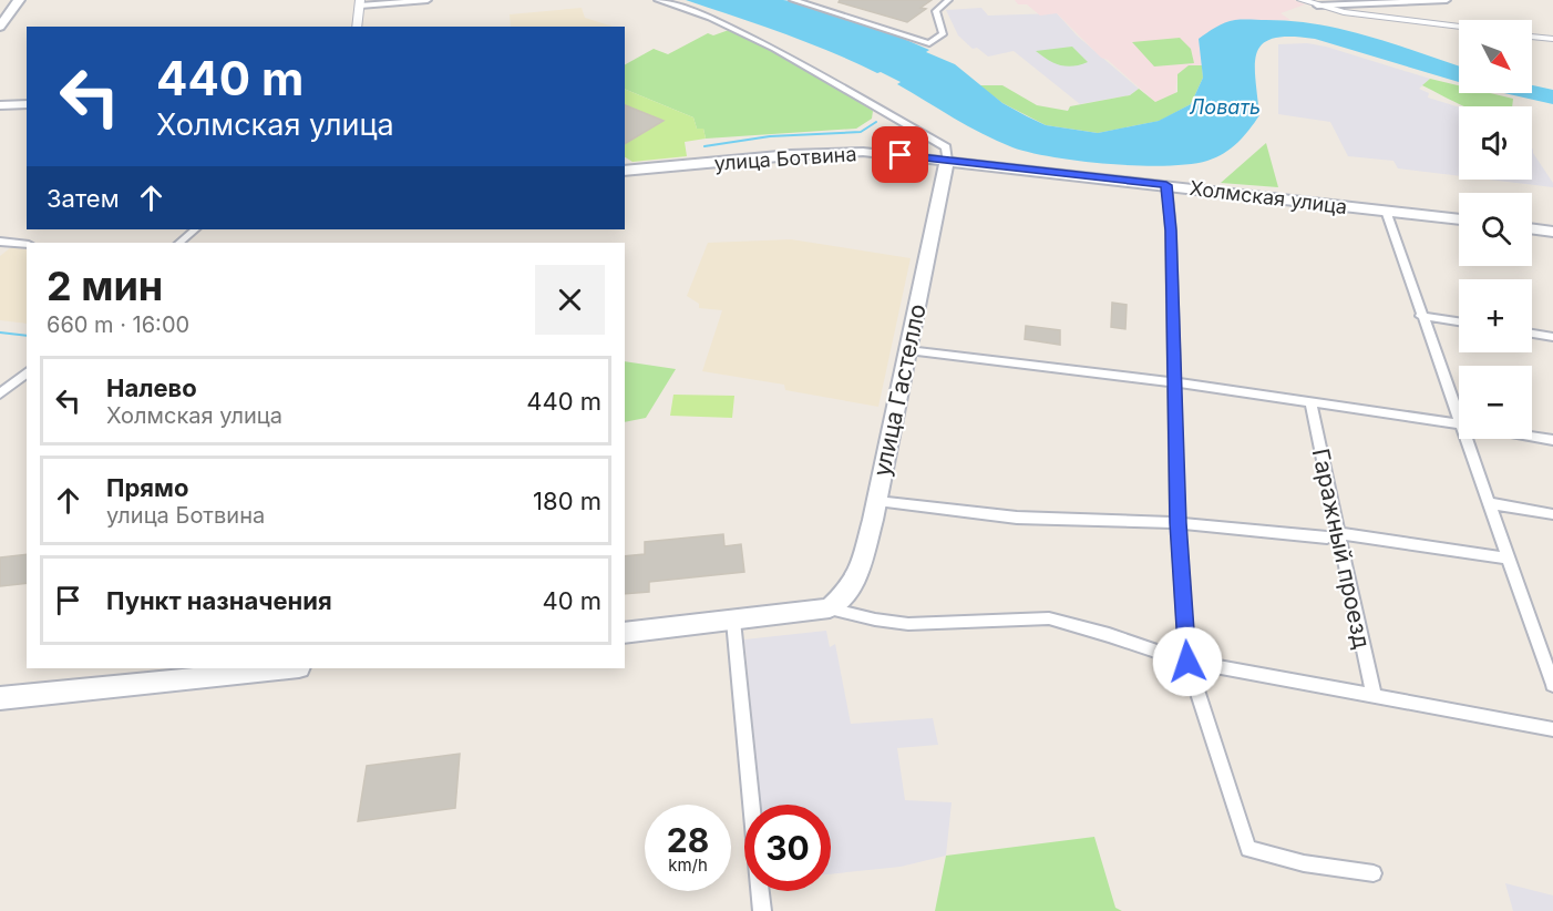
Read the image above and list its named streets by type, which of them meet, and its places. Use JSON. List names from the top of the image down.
{
  "streets": {
    "main road": ["улица Ботвина", "Холмская улица", "улица Гастелло"],
    "street": ["Гаражный проезд"]
  },
  "crossings": [
    ["улица Ботвина", "Холмская улица"],
    ["улица Ботвина", "улица Гастелло"],
    ["Холмская улица", "улица Гастелло"]
  ],
  "water": ["Ловать"],
  "north": "bottom right",
  "page": {
    "map_buttons": ["+", "−"],
    "turn": ["440 m", "Холмская улица"],
    "then": "Затем",
    "heading": ["2 мин", "660 m · 16:00"],
    "list": [
      {
        "name": "Налево",
        "note": "Холмская улица",
        "value": "440 m"
      },
      {
        "name": "Прямо",
        "note": "улица Ботвина",
        "value": "180 m"
      },
      {
        "name": "Пункт назначения",
        "value": "40 m"
      }
    ],
    "speed": "28 km/h",
    "limit": "30"
  }
}
